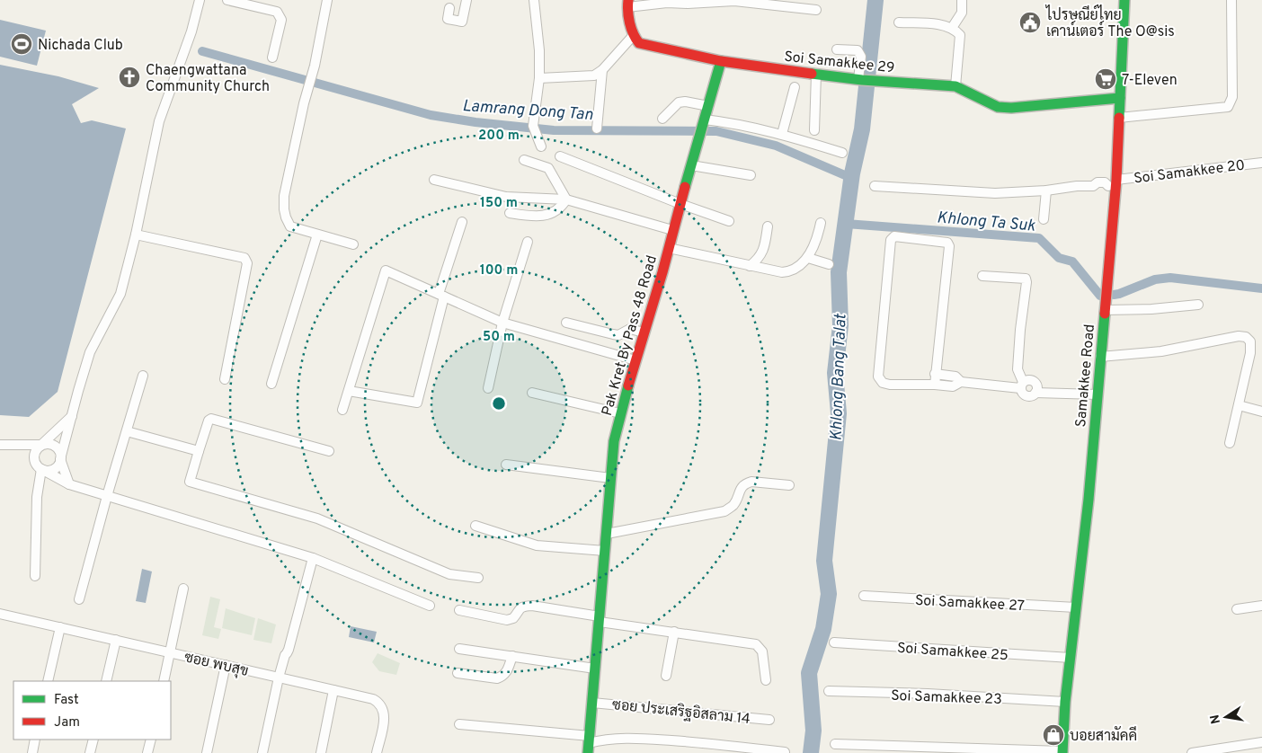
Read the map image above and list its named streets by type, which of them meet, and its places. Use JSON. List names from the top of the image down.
{
  "streets": {
    "street": [
      "Soi Samakkee 29",
      "Soi Samakkee 20",
      "Pak Kret By Pass 48 Road",
      "Samakkee Road",
      "Soi Samakkee 27",
      "Soi Samakkee 25",
      "ซอย พบสุข",
      "Soi Samakkee 23",
      "ซอย ประเสริฐอิสลาม 14"
    ]
  },
  "crossings": [
    ["Soi Samakkee 29", "Pak Kret By Pass 48 Road"],
    ["Soi Samakkee 20", "Samakkee Road"],
    ["Pak Kret By Pass 48 Road", "ซอย ประเสริฐอิสลาม 14"],
    ["Samakkee Road", "Soi Samakkee 27"],
    ["Samakkee Road", "Soi Samakkee 25"],
    ["Samakkee Road", "Soi Samakkee 23"]
  ],
  "water": ["Lamrang Dong Tan", "Khlong Ta Suk", "Khlong Bang Talat"],
  "places": {
    "public building": ["ไปรษณีย์ไทย เคาน์เตอร์ The O@sis"],
    "sports": ["Nichada Club"],
    "church": ["Chaengwattana Community Church"],
    "supermarket": ["7-Eleven"],
    "shop": ["บอยสามัคคี"]
  },
  "legend": ["Fast", "Jam"],
  "north": "left",
  "rings": [
    "200 m",
    "150 m",
    "100 m",
    "50 m"
  ]
}
